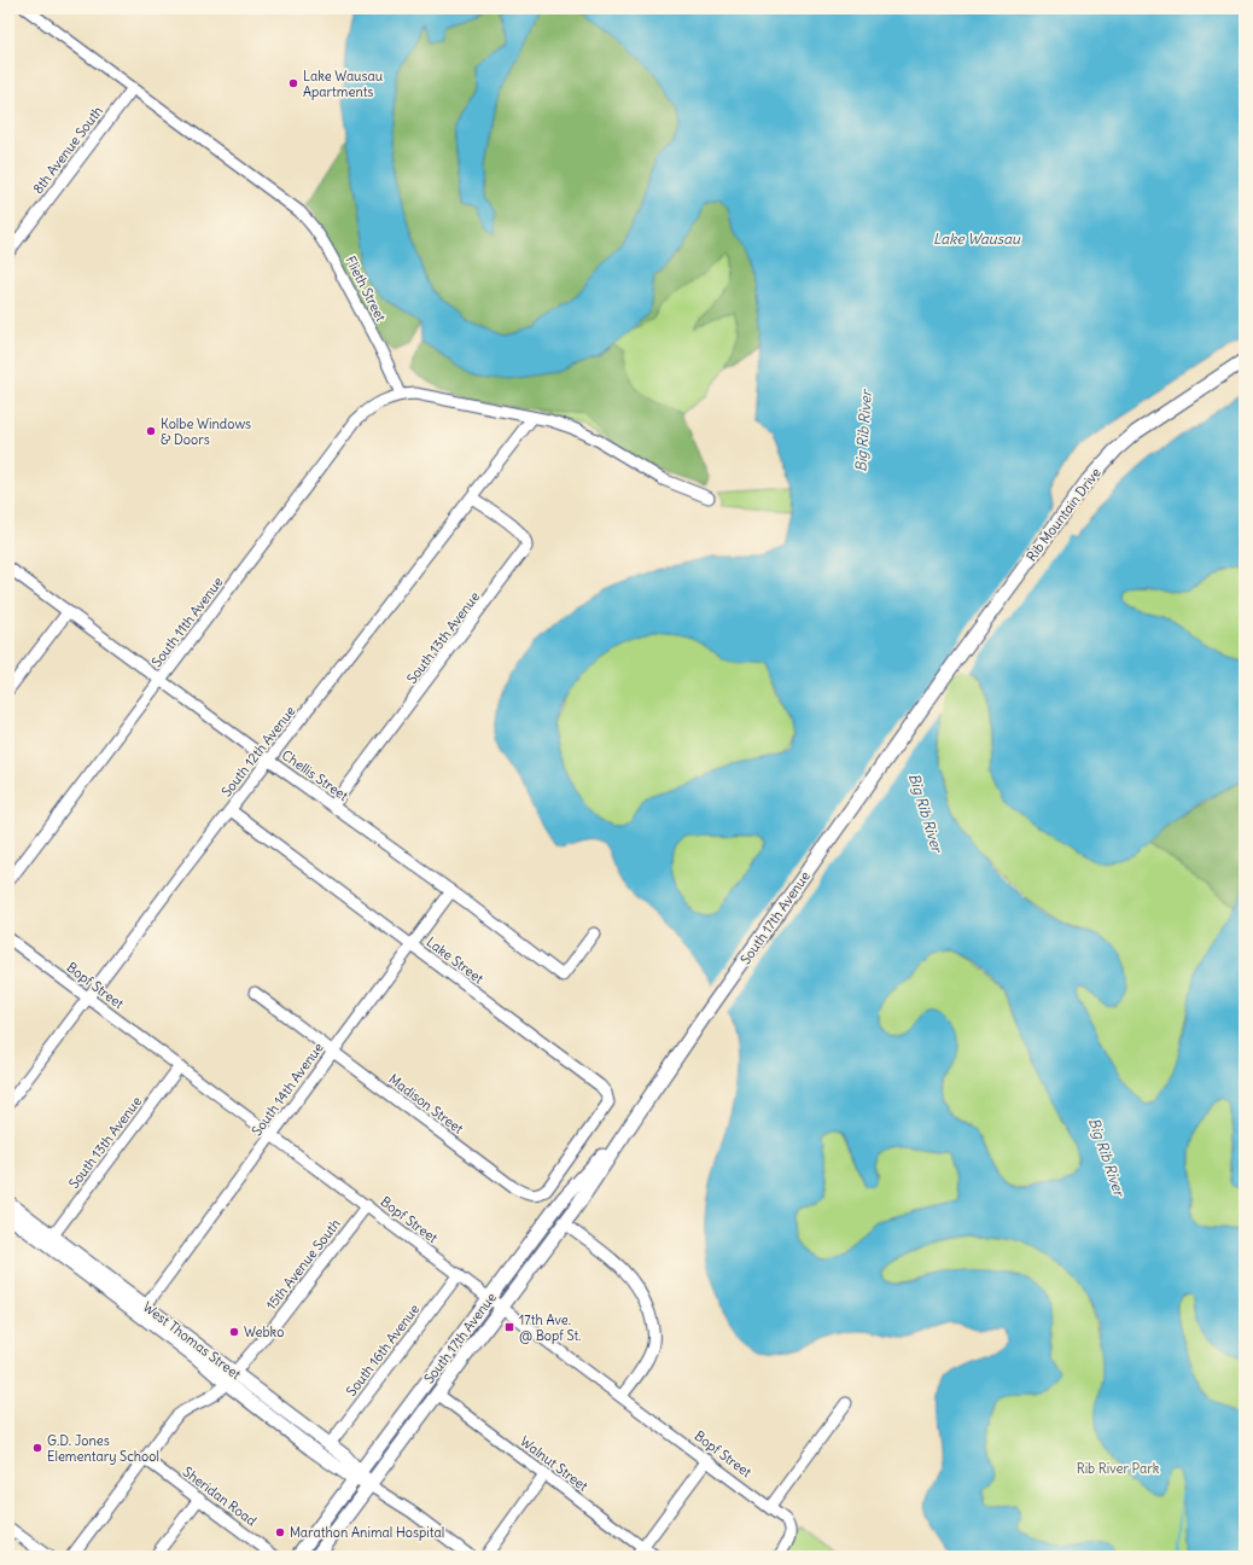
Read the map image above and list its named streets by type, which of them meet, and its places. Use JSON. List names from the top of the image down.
{
  "streets": {
    "main road": ["Rib Mountain Drive", "South 17th Avenue", "West Thomas Street"],
    "street": [
      "8th Avenue South",
      "Flieth Street",
      "South 11th Avenue",
      "South 13th Avenue",
      "South 12th Avenue",
      "Chellis Street",
      "Lake Street",
      "Bopf Street",
      "South 14th Avenue",
      "Madison Street",
      "15th Avenue South",
      "South 16th Avenue",
      "Walnut Street",
      "Sheridan Road"
    ]
  },
  "crossings": [
    ["8th Avenue South", "Flieth Street"],
    ["Flieth Street", "South 11th Avenue"],
    ["Rib Mountain Drive", "South 17th Avenue"],
    ["South 11th Avenue", "Chellis Street"],
    ["South 13th Avenue", "South 12th Avenue"],
    ["South 13th Avenue", "Chellis Street"],
    ["South 13th Avenue", "Bopf Street"],
    ["South 13th Avenue", "West Thomas Street"],
    ["South 12th Avenue", "Chellis Street"],
    ["South 12th Avenue", "Lake Street"],
    ["South 12th Avenue", "Bopf Street"],
    ["Chellis Street", "South 14th Avenue"],
    ["South 17th Avenue", "Bopf Street"],
    ["South 17th Avenue", "West Thomas Street"],
    ["South 17th Avenue", "Walnut Street"],
    ["Lake Street", "South 14th Avenue"],
    ["Lake Street", "Madison Street"],
    ["Bopf Street", "South 14th Avenue"],
    ["Bopf Street", "15th Avenue South"],
    ["Bopf Street", "South 16th Avenue"],
    ["South 14th Avenue", "Madison Street"],
    ["South 14th Avenue", "West Thomas Street"],
    ["15th Avenue South", "West Thomas Street"],
    ["15th Avenue South", "Sheridan Road"],
    ["West Thomas Street", "South 16th Avenue"]
  ],
  "water": ["Lake Wausau", "Big Rib River"],
  "parks": ["Rib River Park"],
  "places": {
    "other": [
      "Lake Wausau Apartments",
      "Kolbe Windows & Doors",
      "Webko",
      "G.D. Jones Elementary School",
      "Marathon Animal Hospital"
    ],
    "transit": ["17th Ave. @ Bopf St."]
  }
}
